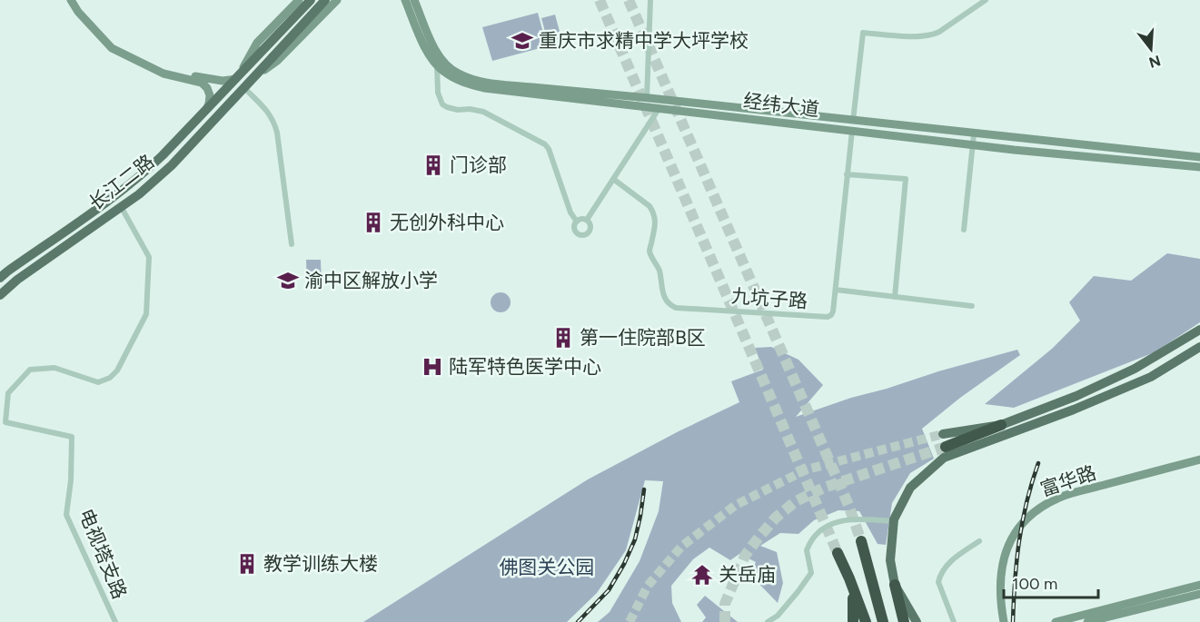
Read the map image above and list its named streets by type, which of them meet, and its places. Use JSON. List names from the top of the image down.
{
  "streets": {
    "main road": ["经纬大道", "长江二路", "富华路"],
    "street": ["九坑子路", "电视塔支路"]
  },
  "crossings": [
    ["经纬大道", "九坑子路"],
    ["长江二路", "电视塔支路"]
  ],
  "parks": ["佛图关公园"],
  "places": {
    "school or university": ["重庆市求精中学大坪学校", "渝中区解放小学"],
    "building": [
      "门诊部",
      "无创外科中心",
      "第一住院部B区",
      "教学训练大楼"
    ],
    "hospital": ["陆军特色医学中心"],
    "temple": ["关岳庙"]
  },
  "scale_bar": "100 m",
  "north": "bottom"
}
